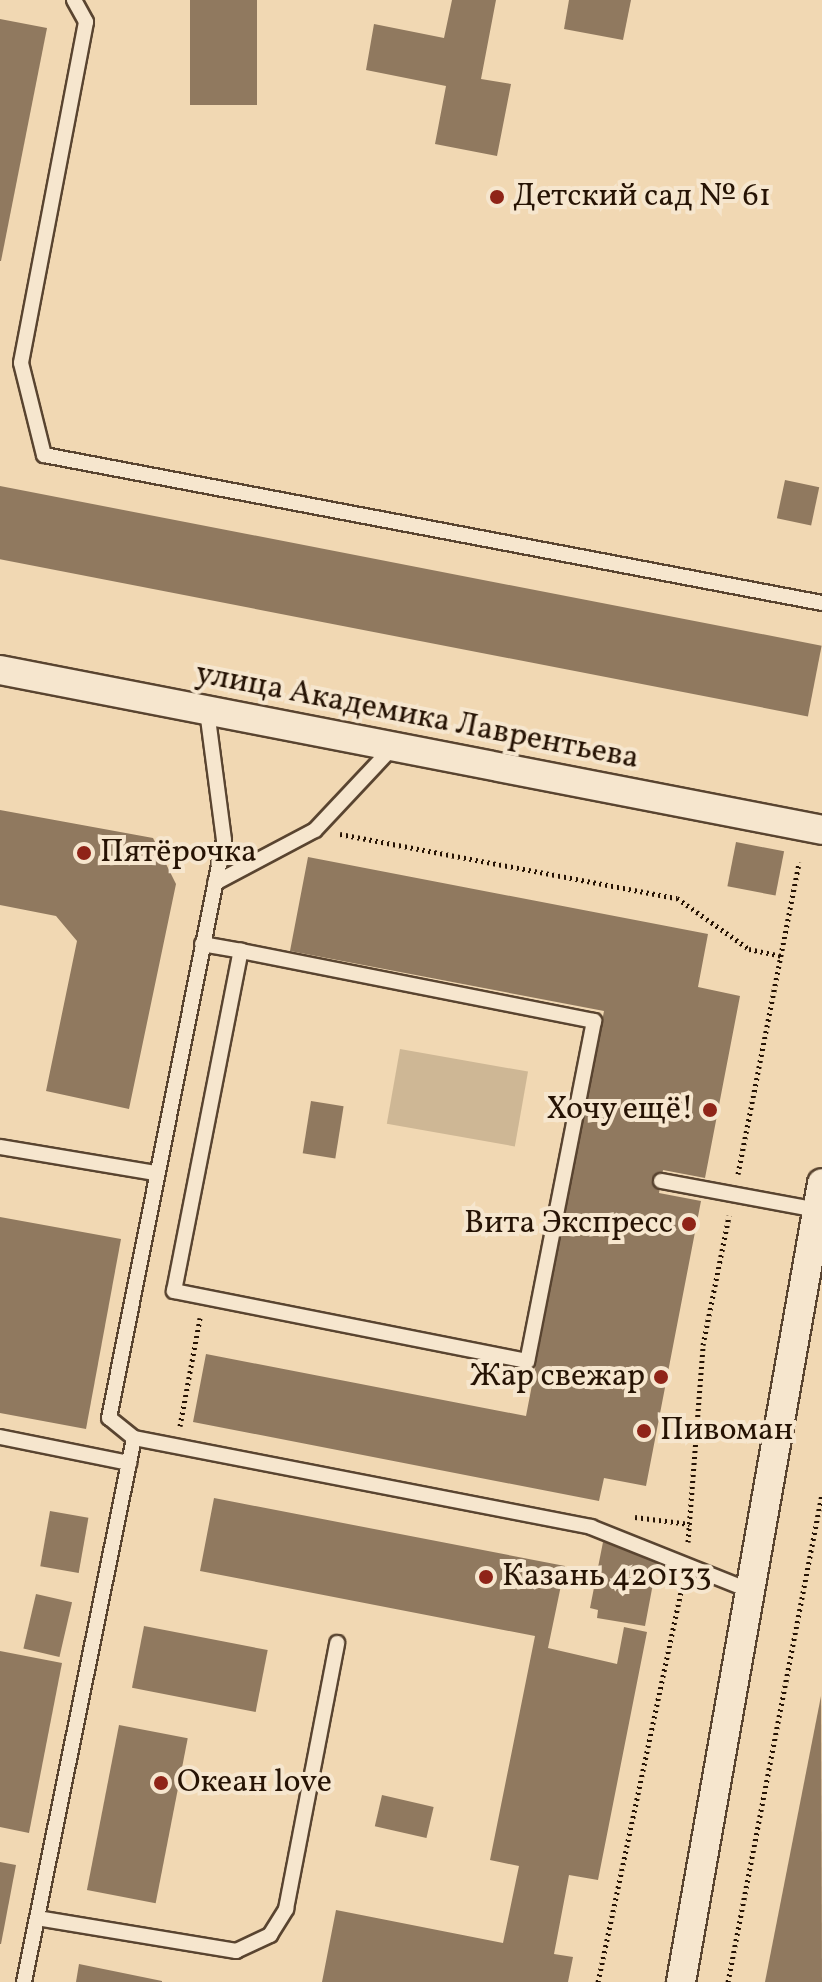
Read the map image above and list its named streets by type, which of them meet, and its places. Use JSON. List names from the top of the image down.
{
  "streets": {
    "street": ["улица Академика Лаврентьева"]
  },
  "places": [
    "Детский сад № 61",
    "Пятёрочка",
    "Хочу ещё!",
    "Вита Экспресс",
    "Жар свежар",
    "Пивоман",
    "Казань 420133",
    "Океан love"
  ]
}
